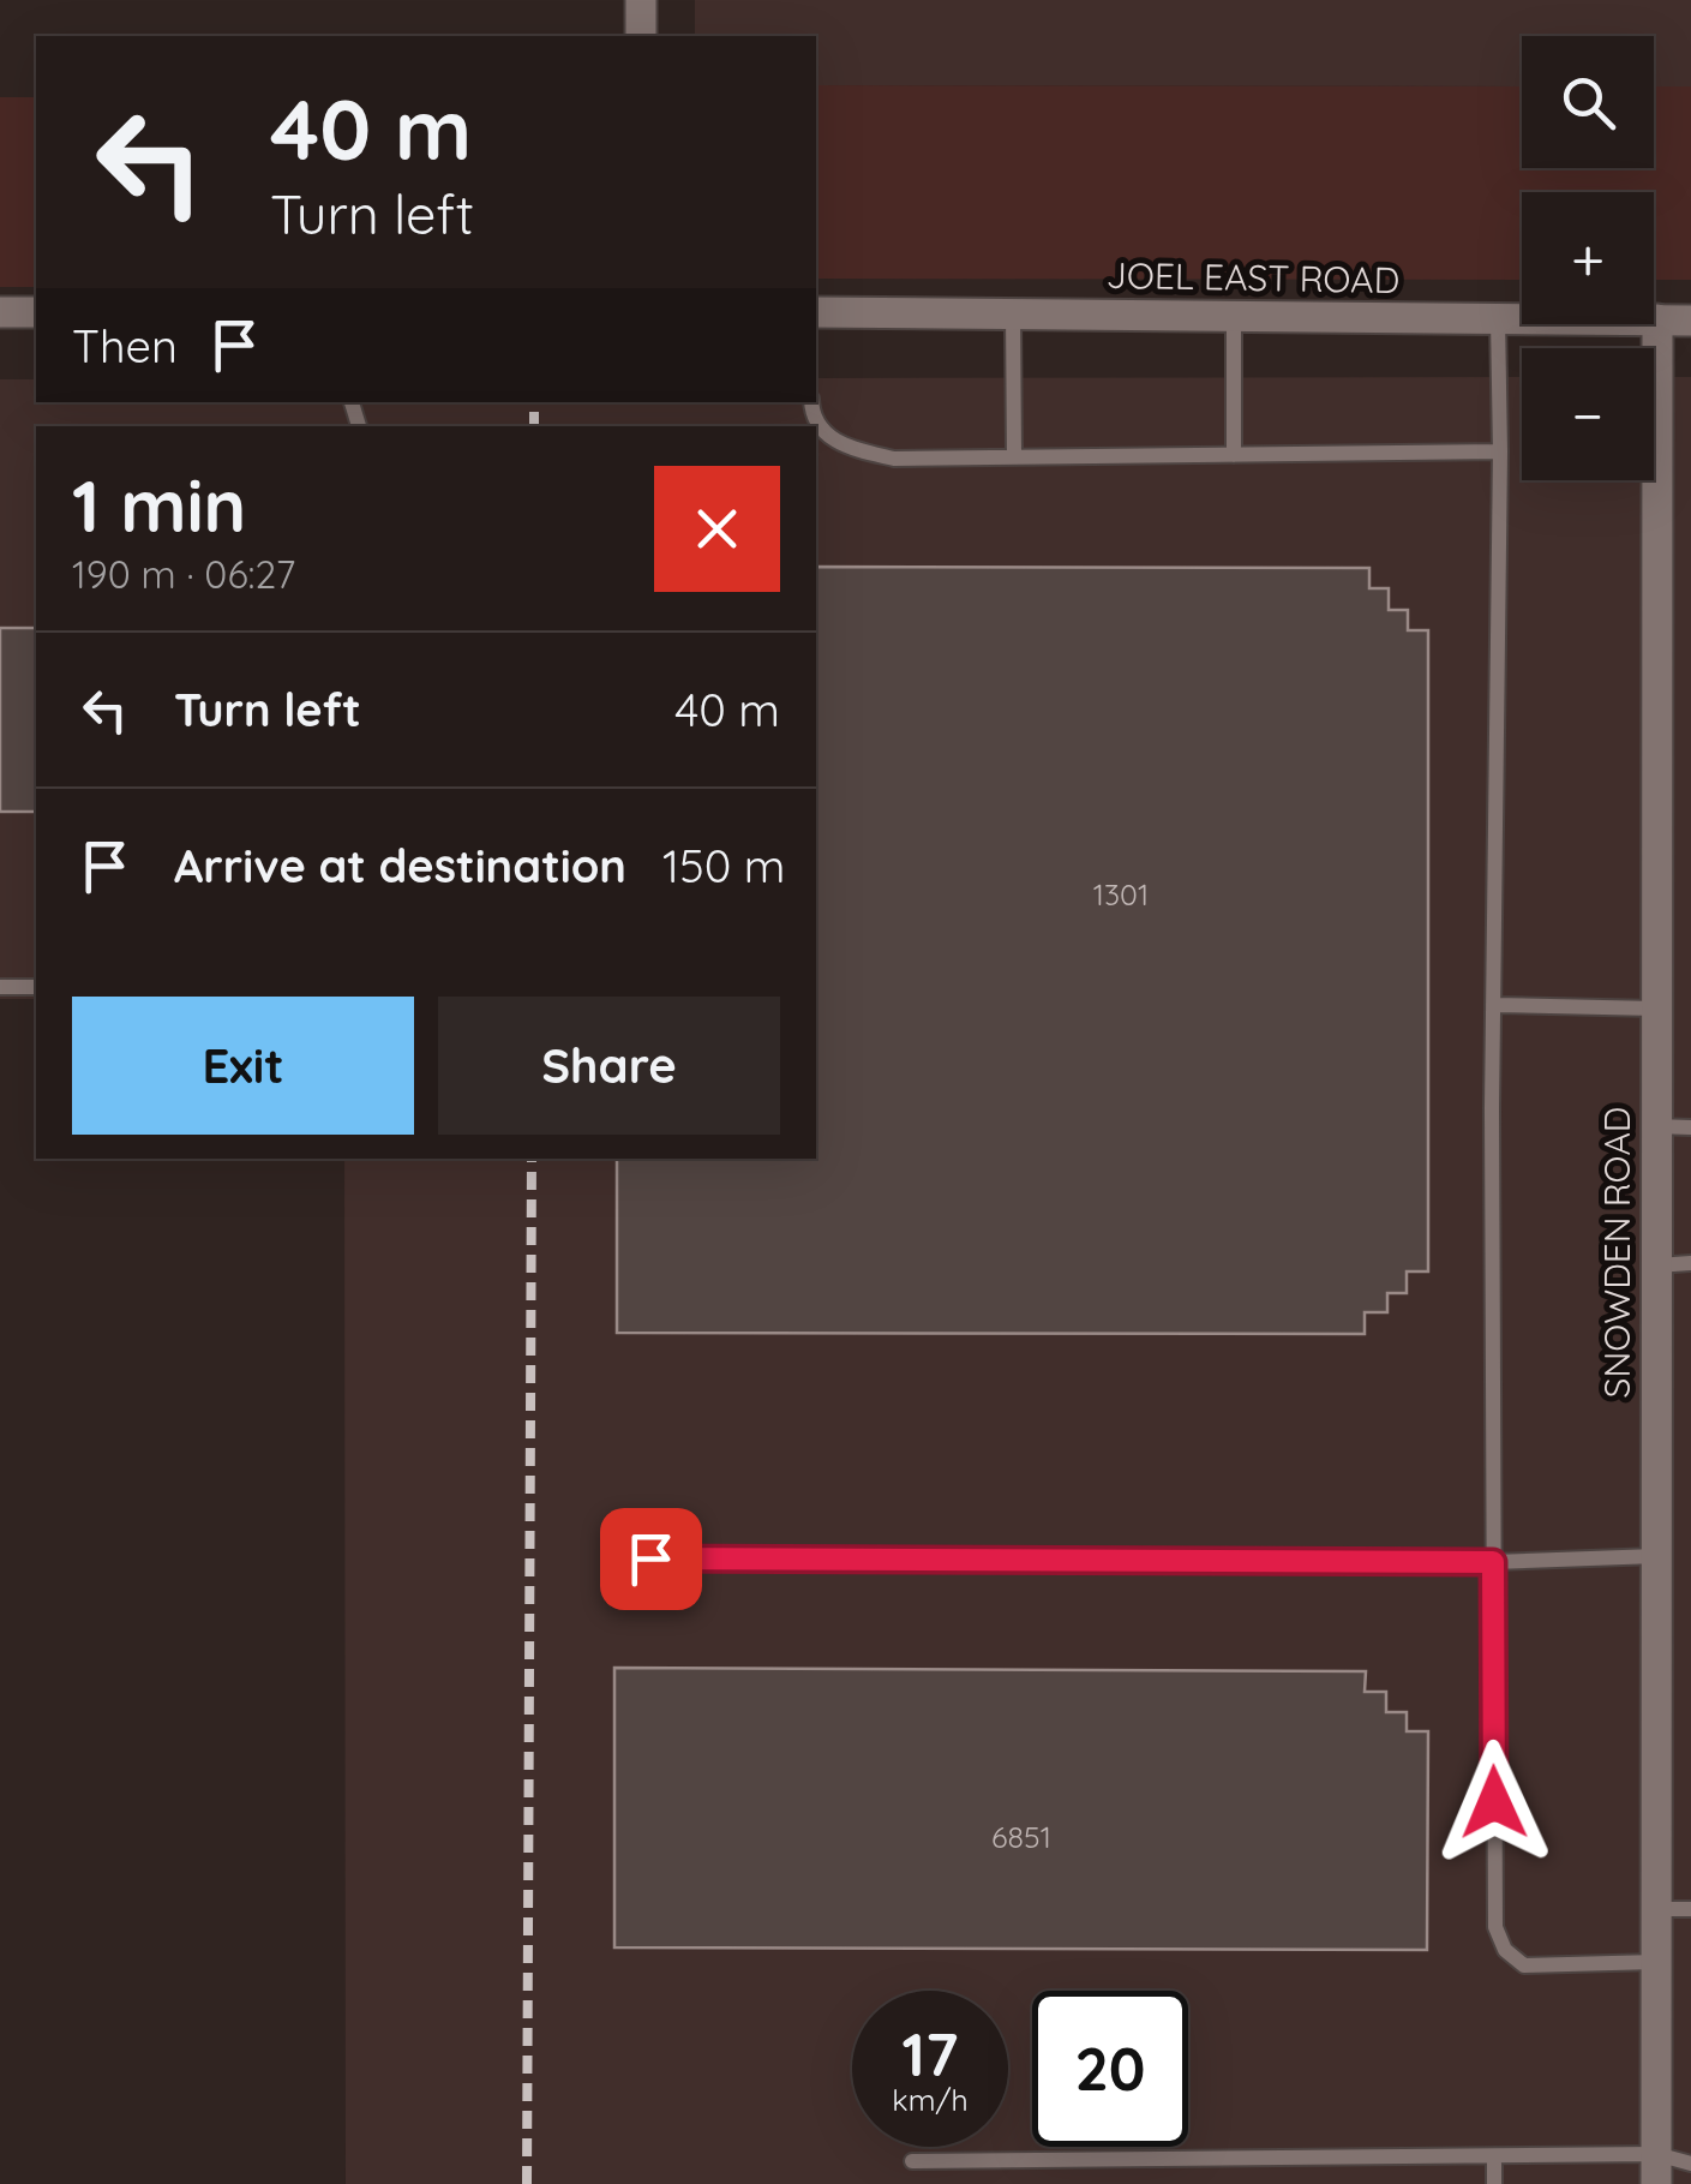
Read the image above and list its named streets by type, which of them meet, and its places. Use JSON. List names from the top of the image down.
{
  "streets": {
    "street": ["JOEL EAST ROAD", "SNOWDEN ROAD"]
  },
  "crossings": [
    ["JOEL EAST ROAD", "SNOWDEN ROAD"]
  ],
  "house_numbers": ["1301", "6851"],
  "page": {
    "map_buttons": ["+", "−"],
    "turn": ["40 m", "Turn left"],
    "then": "Then",
    "heading": ["1 min", "190 m · 06:27"],
    "list": [
      {
        "name": "Turn left",
        "value": "40 m"
      },
      {
        "name": "Arrive at destination",
        "value": "150 m"
      }
    ],
    "buttons": ["Exit", "Share"],
    "speed": "17 km/h",
    "limit": "20"
  }
}
